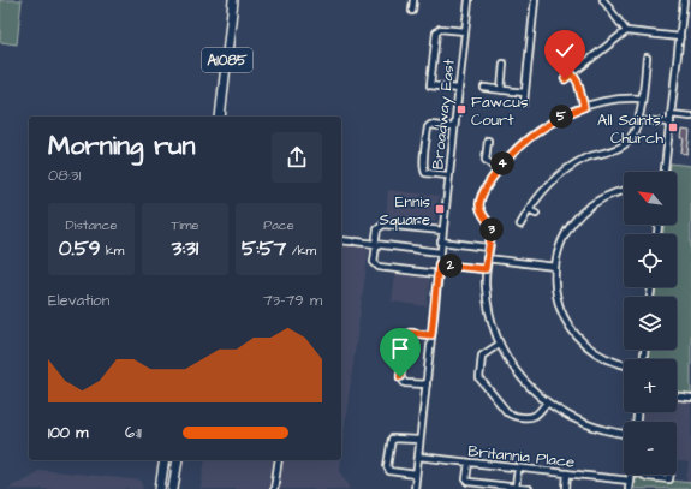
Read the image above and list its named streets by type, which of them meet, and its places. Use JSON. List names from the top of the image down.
{
  "streets": {
    "main road": ["A1085"],
    "street": ["Broadway East", "Britannia Place"]
  },
  "crossings": [
    ["Broadway East", "Britannia Place"]
  ],
  "places": {
    "transit": ["Fawcus Court", "All Saints' Church", "Ennis Square"]
  },
  "north": "top left",
  "page": {
    "pins": [
      "5",
      "4",
      "3",
      "2"
    ],
    "heading": ["Morning run", "08:31"],
    "map_buttons": ["+", "−"],
    "stats": [
      ["Distance", "0.59 km"],
      ["Time", "3:31"],
      ["Pace", "5:57 /km"]
    ],
    "chart": ["Elevation", "73–79 m"],
    "list": [
      {
        "name": "100 m",
        "note": "6:11"
      }
    ]
  }
}
